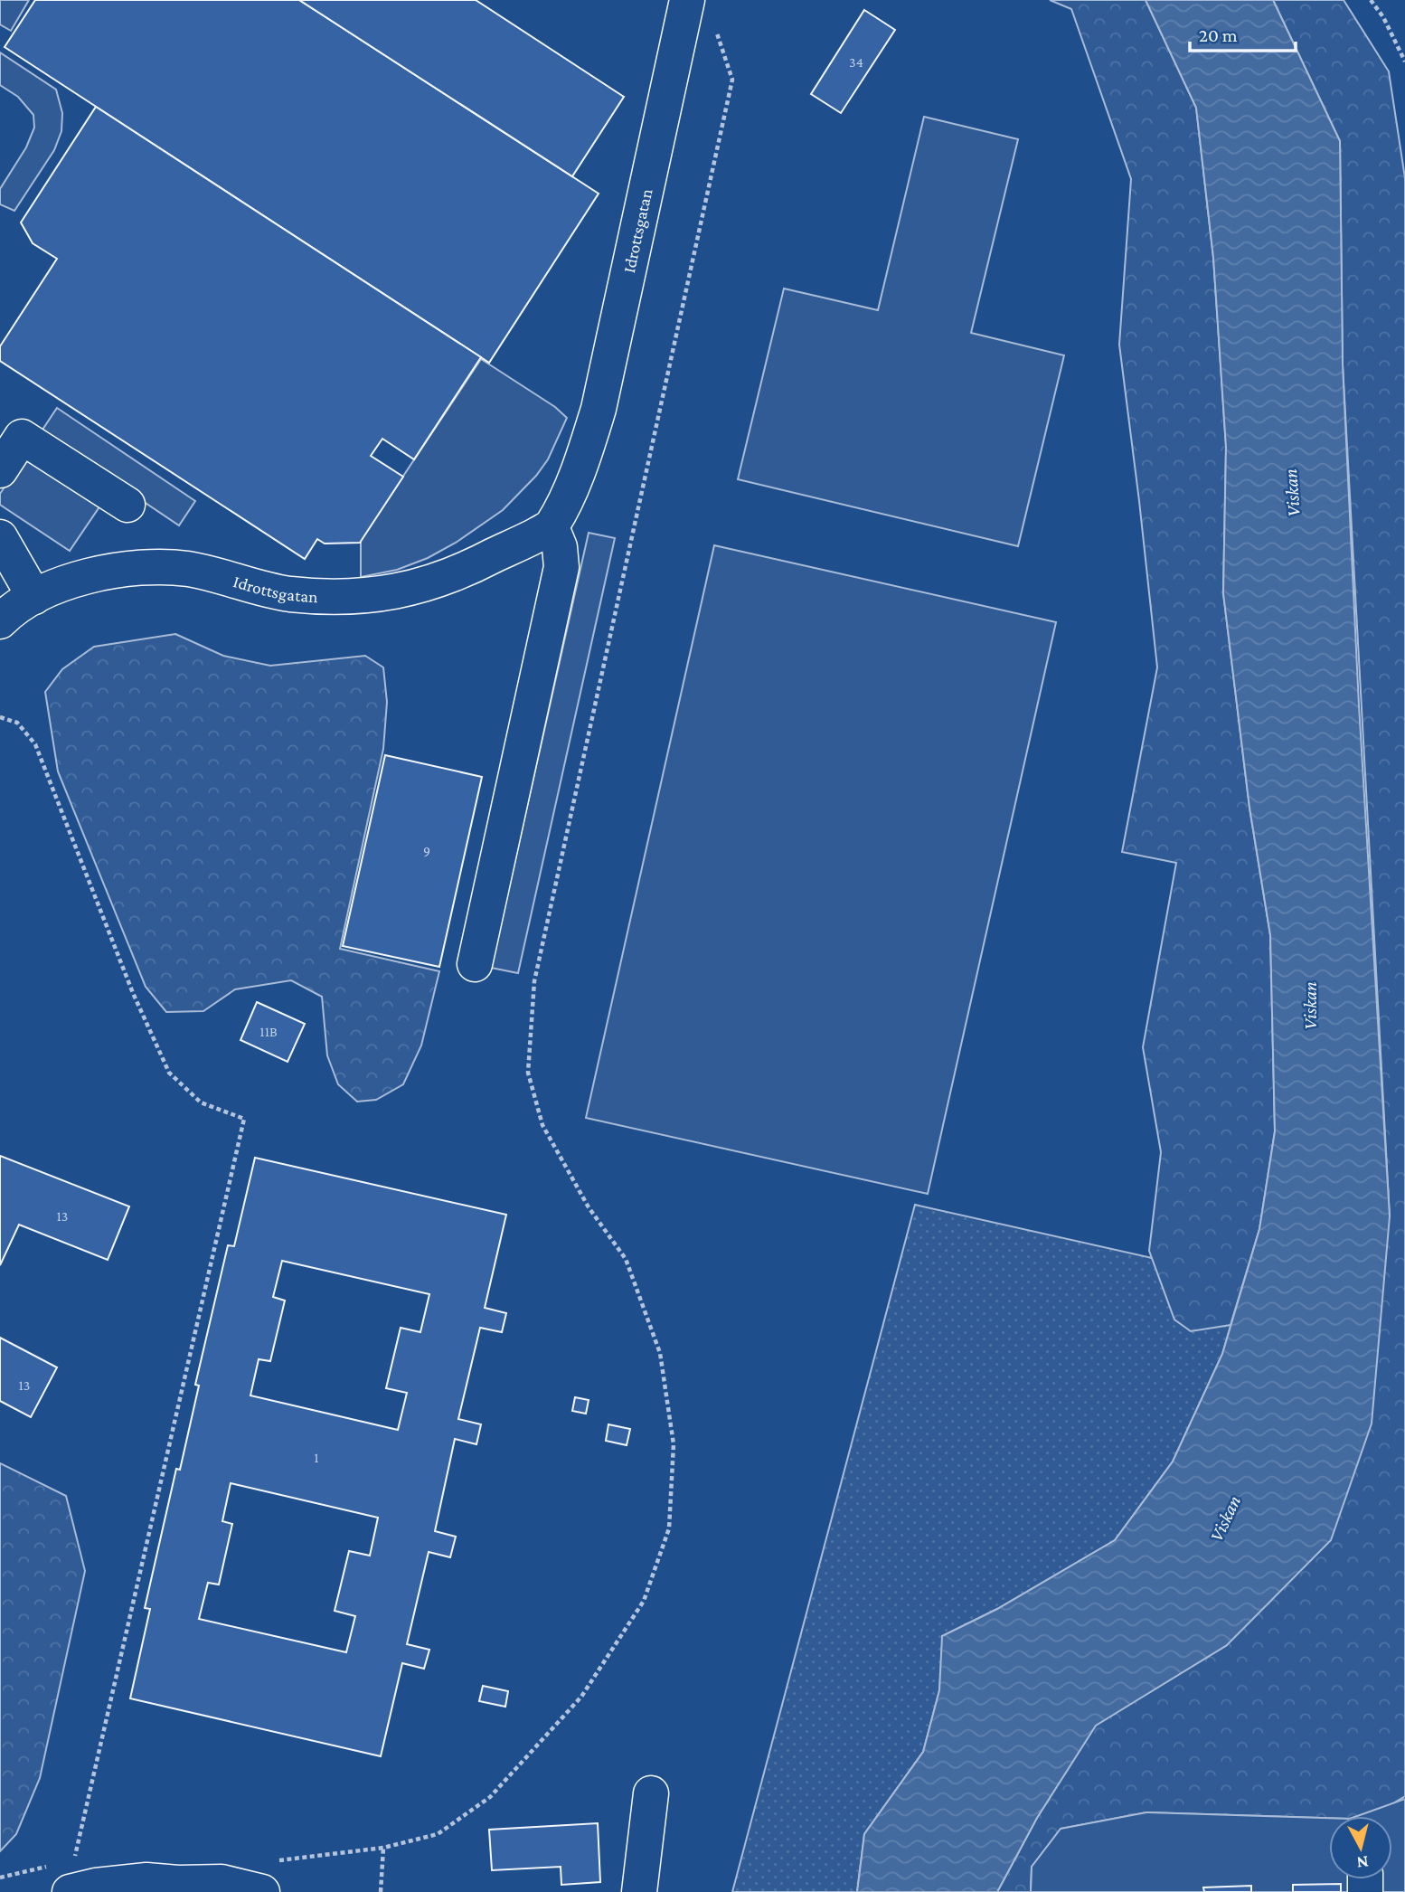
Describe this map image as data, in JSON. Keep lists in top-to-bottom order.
{
  "streets": {
    "street": ["Idrottsgatan"]
  },
  "water": ["Viskan"],
  "house_numbers": [
    "34",
    "9",
    "11B",
    "13",
    "13",
    "1"
  ],
  "scale_bar": "20 m",
  "north": "bottom"
}
